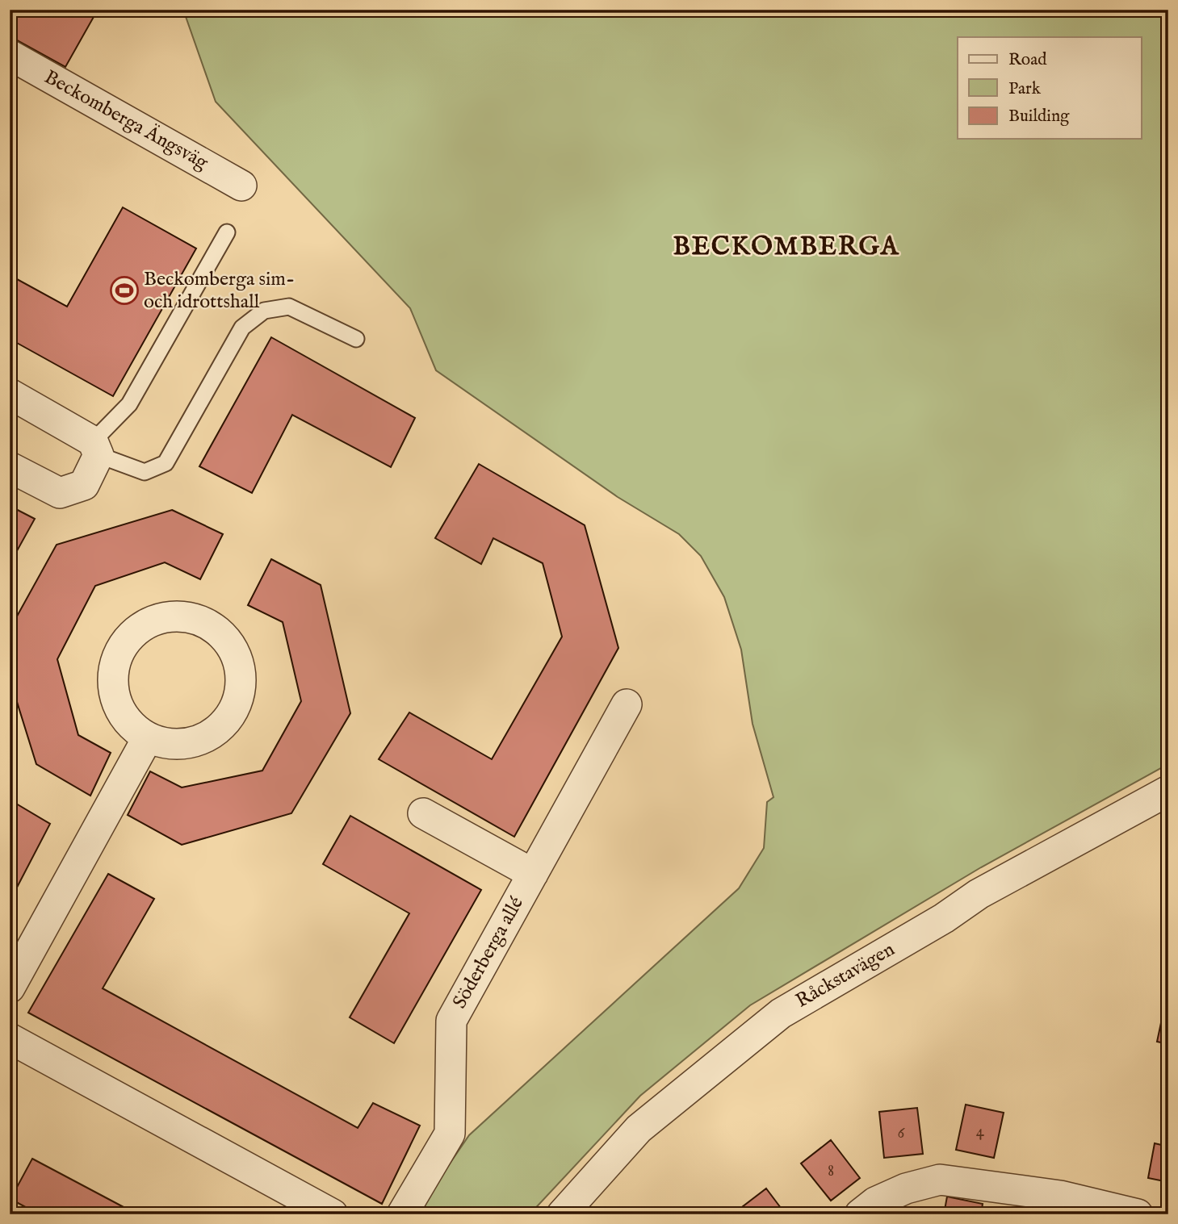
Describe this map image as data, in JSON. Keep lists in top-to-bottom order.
{
  "streets": {
    "street": ["Beckomberga Ängsväg", "Söderberga allé", "Råckstavägen"]
  },
  "districts": ["BECKOMBERGA"],
  "places": {
    "sports": ["Beckomberga sim- och idrottshall"]
  },
  "house_numbers": ["4", "6", "8"],
  "legend": ["Road", "Park", "Building"]
}
